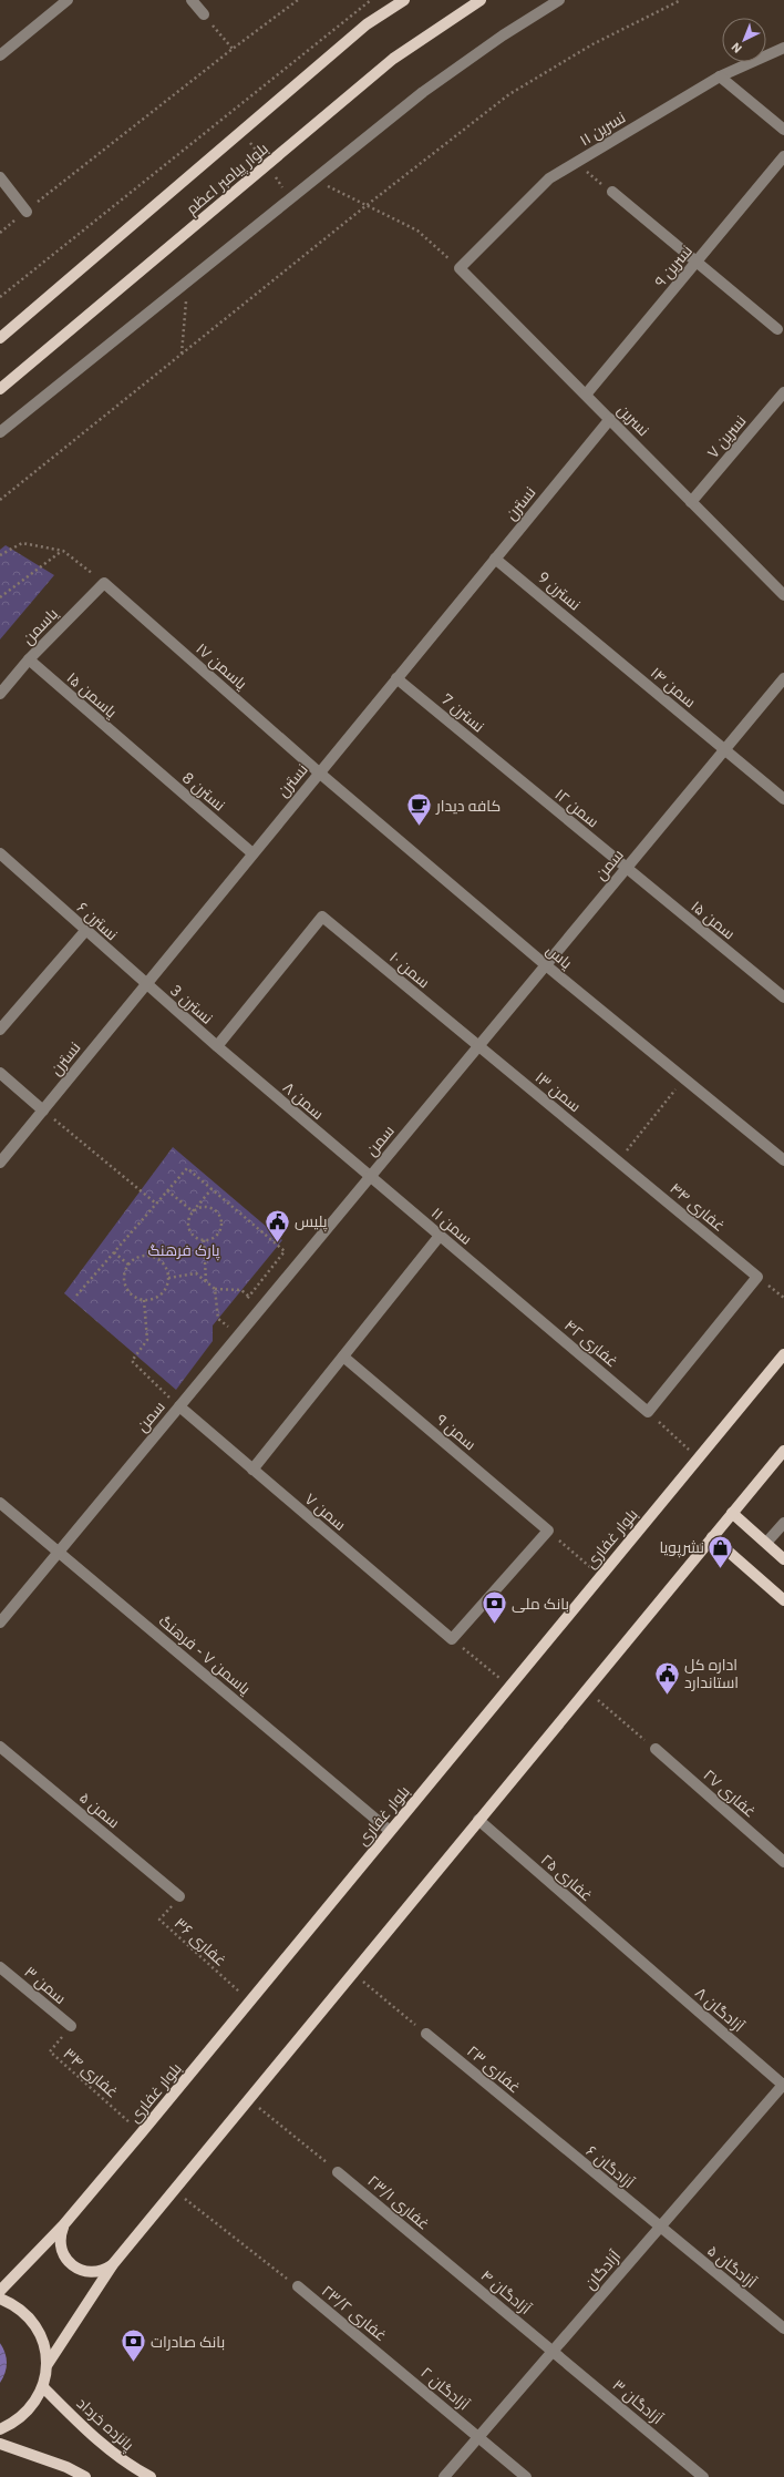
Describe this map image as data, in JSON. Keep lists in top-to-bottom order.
{
  "streets": {
    "main road": ["بلوار پیامبر اعظم", "بلوار غفاری", "پانزده خرداد"],
    "street": [
      "نسرین ۱۱",
      "نسرین ۹",
      "نسرین",
      "نسرین ۷",
      "نسترن",
      "نسترن 9",
      "یاسمن",
      "یاسمن ۱۷",
      "سمن ۱۴",
      "یاسمن ۱۵",
      "نسترن 7",
      "نسترن 8",
      "سمن ۱۲",
      "سمن",
      "سمن ۱۵",
      "نسترن ۶",
      "یاس",
      "سمن ۱۰",
      "نسترن 3",
      "سمن ۱۳",
      "سمن ۸",
      "غفاری ۴۴",
      "سمن ۱۱",
      "غفاری ۴۲",
      "سمن ۹",
      "سمن ۷",
      "یاسمن ۷ - فرهنگ",
      "غفاری ۲۷",
      "سمن ۵",
      "غفاری ۲۵",
      "سمن ۳",
      "آزادگان ۸",
      "غفاری ۲۳",
      "آزادگان ۶",
      "غفاری ۲۳/۱",
      "آزادگان ۵",
      "آزادگان",
      "آزادگان ۴",
      "غفاری ۲۳/۲",
      "آزادگان ۲",
      "آزادگان ۳"
    ],
    "path": ["غفاری ۳۶", "غفاری ۳۴"]
  },
  "crossings": [
    ["نسرین ۱۱", "نسرین"],
    ["نسرین ۹", "نسرین"],
    ["نسرین", "نسرین ۷"],
    ["نسرین", "نسترن"],
    ["نسترن", "نسترن 9"],
    ["نسترن", "یاسمن ۱۷"],
    ["نسترن", "نسترن 7"],
    ["نسترن", "نسترن 8"],
    ["نسترن", "نسترن ۶"],
    ["نسترن", "یاس"],
    ["نسترن", "نسترن 3"],
    ["نسترن 9", "سمن ۱۴"],
    ["یاسمن", "یاسمن ۱۷"],
    ["یاسمن", "یاسمن ۱۵"],
    ["یاسمن ۱۷", "یاس"],
    ["سمن ۱۴", "سمن"],
    ["یاسمن ۱۵", "نسترن 8"],
    ["نسترن 7", "سمن ۱۲"],
    ["سمن ۱۲", "سمن"],
    ["سمن ۱۲", "سمن ۱۵"],
    ["سمن", "سمن ۱۵"],
    ["سمن", "یاس"],
    ["سمن", "سمن ۱۰"],
    ["سمن", "سمن ۱۳"],
    ["سمن", "سمن ۸"],
    ["سمن", "سمن ۱۱"],
    ["سمن", "سمن ۷"],
    ["سمن", "یاسمن ۷ - فرهنگ"],
    ["نسترن ۶", "نسترن 3"],
    ["سمن ۱۰", "نسترن 3"],
    ["سمن ۱۰", "سمن ۱۳"],
    ["سمن ۱۰", "سمن ۸"],
    ["نسترن 3", "سمن ۸"],
    ["سمن ۱۳", "غفاری ۴۴"],
    ["سمن ۸", "سمن ۱۱"],
    ["سمن ۱۱", "غفاری ۴۲"],
    ["بلوار غفاری", "یاسمن ۷ - فرهنگ"],
    ["بلوار غفاری", "غفاری ۳۶"],
    ["بلوار غفاری", "غفاری ۳۴"],
    ["سمن ۵", "غفاری ۳۶"],
    ["غفاری ۲۵", "آزادگان ۸"],
    ["سمن ۳", "غفاری ۳۴"],
    ["آزادگان ۸", "آزادگان"],
    ["غفاری ۲۳", "آزادگان ۶"],
    ["آزادگان ۶", "آزادگان ۵"],
    ["آزادگان ۶", "آزادگان"],
    ["غفاری ۲۳/۱", "آزادگان ۴"],
    ["آزادگان ۵", "آزادگان"],
    ["آزادگان", "آزادگان ۴"],
    ["آزادگان", "آزادگان ۲"],
    ["آزادگان", "آزادگان ۳"],
    ["آزادگان ۴", "آزادگان ۳"],
    ["غفاری ۲۳/۲", "آزادگان ۲"]
  ],
  "parks": ["پارک فرهنگ"],
  "places": {
    "cafe": ["کافه دیدار"],
    "public building": ["پلیس", "اداره کل استاندارد"],
    "shop": ["نشرپویا"],
    "bank": ["بانک ملی", "بانک صادرات"]
  },
  "north": "bottom left"
}
